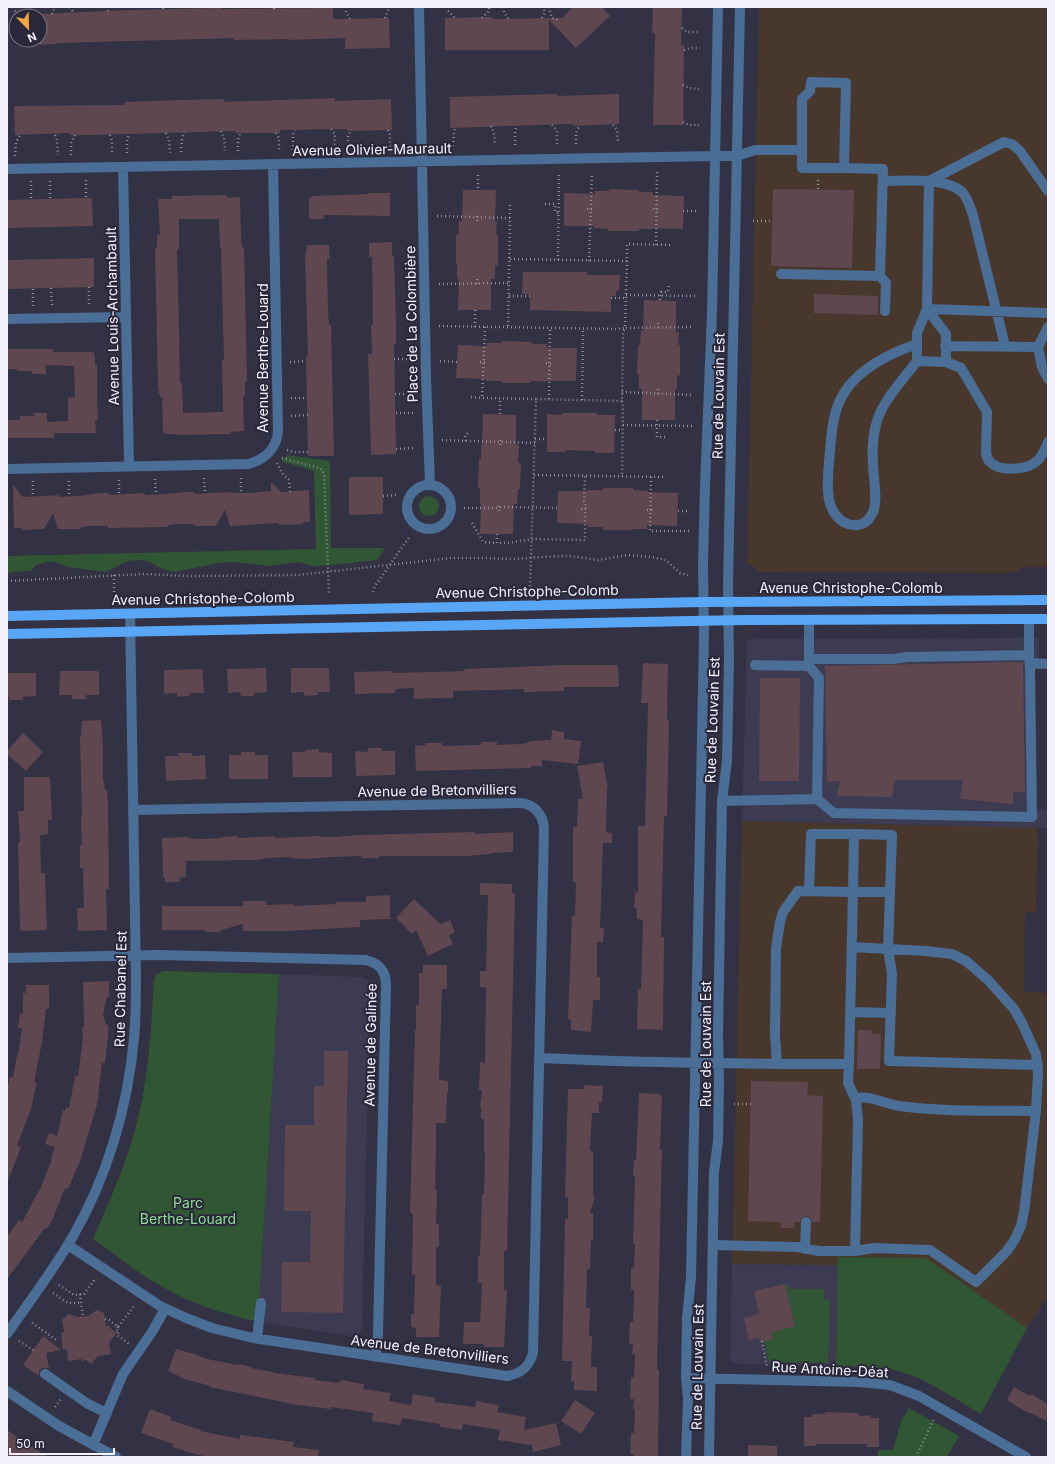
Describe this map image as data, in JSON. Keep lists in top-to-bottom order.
{
  "streets": {
    "main road": ["Avenue Christophe-Colomb"],
    "street": [
      "Avenue Olivier-Maurault",
      "Avenue Louis-Archambault",
      "Place de La Colombière",
      "Avenue Berthe-Louard",
      "Rue de Louvain Est",
      "Avenue de Bretonvilliers",
      "Rue Chabanel Est",
      "Avenue de Galinée",
      "Rue Antoine-Déat"
    ]
  },
  "crossings": [
    ["Avenue Olivier-Maurault", "Avenue Louis-Archambault"],
    ["Avenue Olivier-Maurault", "Place de La Colombière"],
    ["Avenue Olivier-Maurault", "Avenue Berthe-Louard"],
    ["Avenue Olivier-Maurault", "Rue de Louvain Est"],
    ["Avenue Louis-Archambault", "Avenue Berthe-Louard"],
    ["Rue de Louvain Est", "Avenue Christophe-Colomb"],
    ["Rue de Louvain Est", "Rue Antoine-Déat"],
    ["Avenue Christophe-Colomb", "Rue Chabanel Est"],
    ["Avenue de Bretonvilliers", "Rue Chabanel Est"],
    ["Avenue de Bretonvilliers", "Avenue de Galinée"],
    ["Rue Chabanel Est", "Avenue de Galinée"]
  ],
  "parks": ["Parc Berthe-Louard"],
  "scale_bar": "50 m",
  "north": "bottom right"
}
